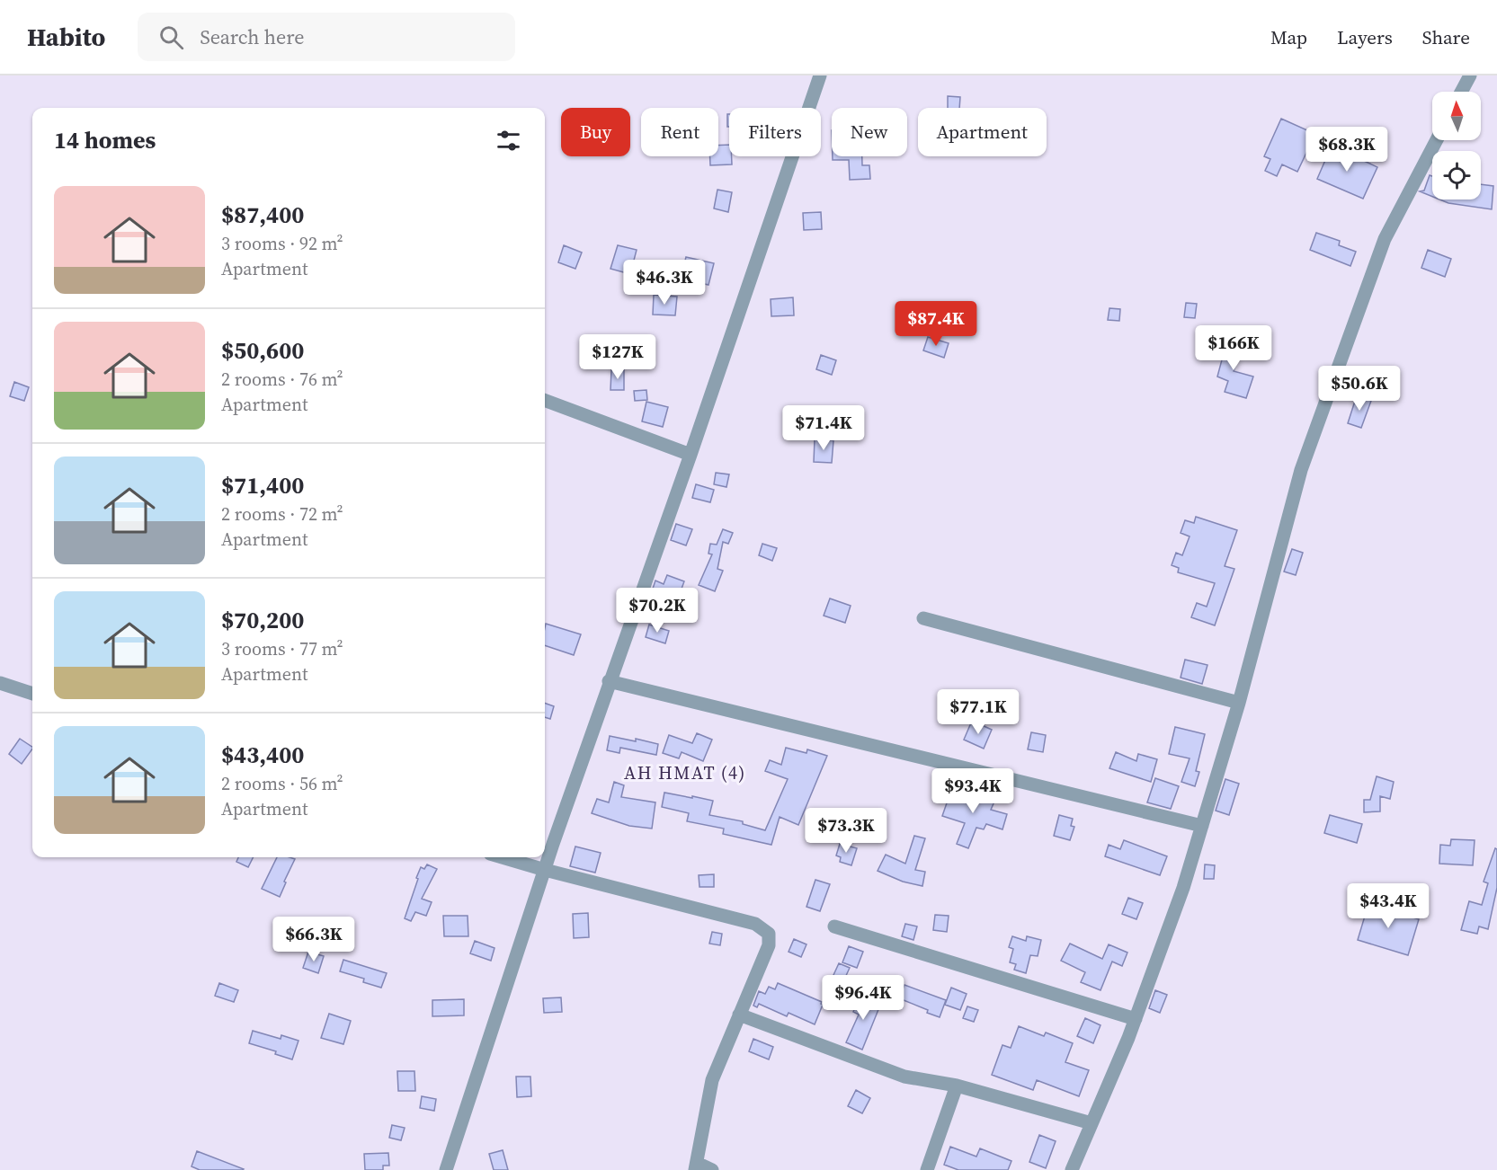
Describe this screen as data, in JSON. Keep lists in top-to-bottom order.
{
  "districts": ["AH HMAT (4)"],
  "north": "top",
  "page": {
    "header": "Habito",
    "search": "Search here",
    "nav": ["Map", "Layers", "Share"],
    "chip": [
      "Buy",
      "Rent",
      "Filters",
      "New",
      "Apartment"
    ],
    "heading": "14 homes",
    "price": [
      "$68.3K",
      "$46.3K",
      "$87.4K",
      "$166K",
      "$127K",
      "$50.6K",
      "$71.4K",
      "$70.2K",
      "$77.1K",
      "$93.4K",
      "$73.3K",
      "$43.4K",
      "$66.3K",
      "$96.4K"
    ],
    "list": [
      {
        "name": "$87,400",
        "note": "3 rooms · 92 m² · Apartment"
      },
      {
        "name": "$50,600",
        "note": "2 rooms · 76 m² · Apartment"
      },
      {
        "name": "$71,400",
        "note": "2 rooms · 72 m² · Apartment"
      },
      {
        "name": "$70,200",
        "note": "3 rooms · 77 m² · Apartment"
      },
      {
        "name": "$43,400",
        "note": "2 rooms · 56 m² · Apartment"
      }
    ]
  }
}
